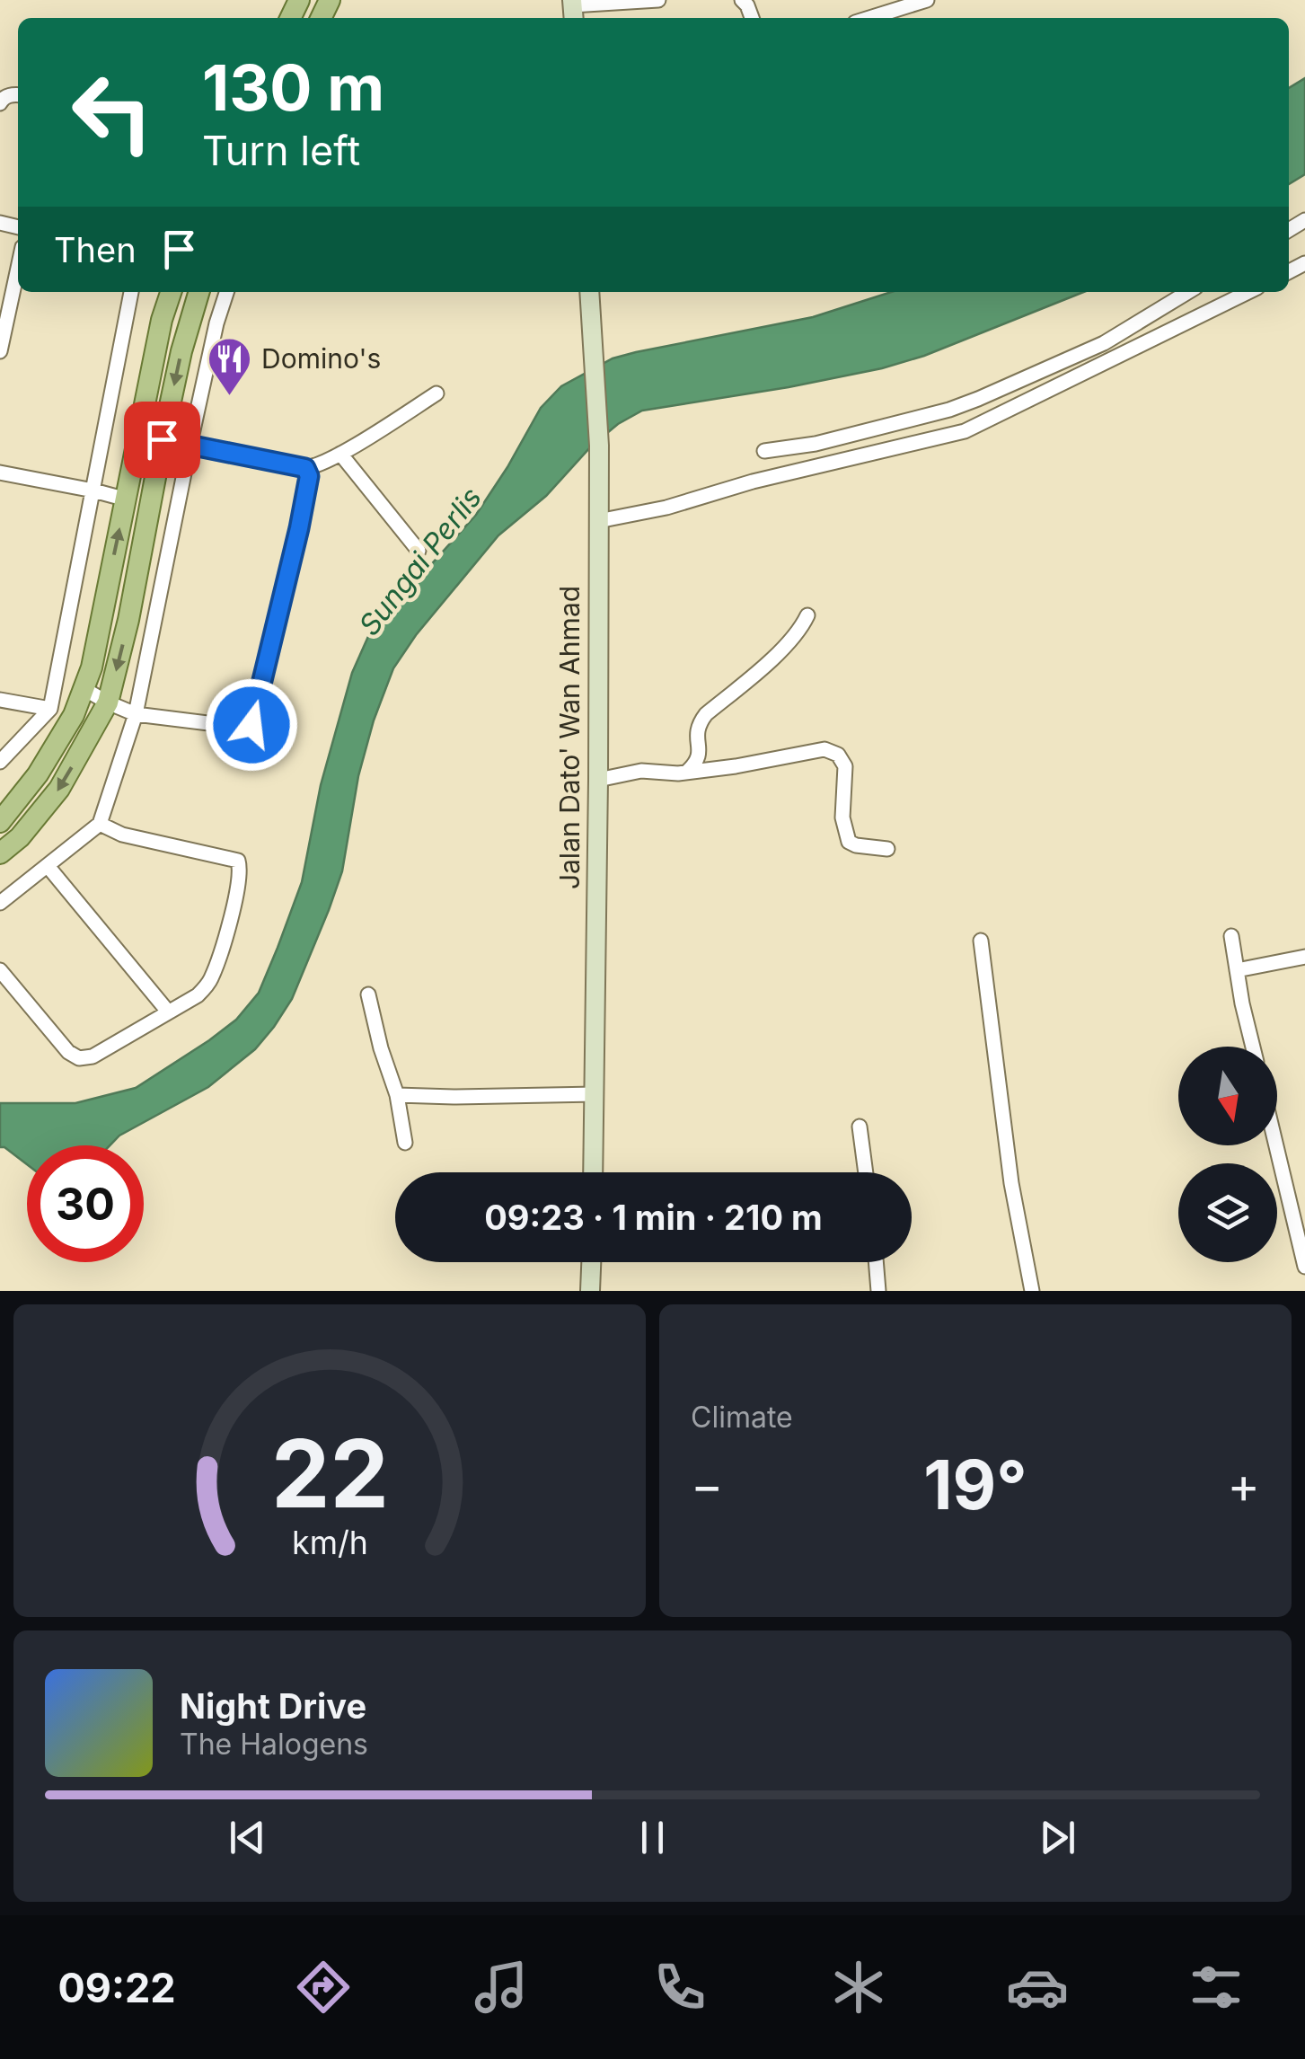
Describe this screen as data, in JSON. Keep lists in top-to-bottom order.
{
  "streets": {
    "main road": ["Jalan Dato' Wan Ahmad"]
  },
  "water": ["Sungai Perlis"],
  "places": {
    "restaurant": ["Domino's"]
  },
  "north": "bottom",
  "page": {
    "turn": ["130 m", "Turn left"],
    "then": "Then",
    "limit": "30",
    "trip": "09:23 · 1 min · 210 m",
    "tile": "Climate",
    "heat": ["−", "19°", "+"],
    "song": ["Night Drive", "The Halogens"],
    "tabs": "09:22",
    "gauge": ["22", "km/h"]
  }
}
